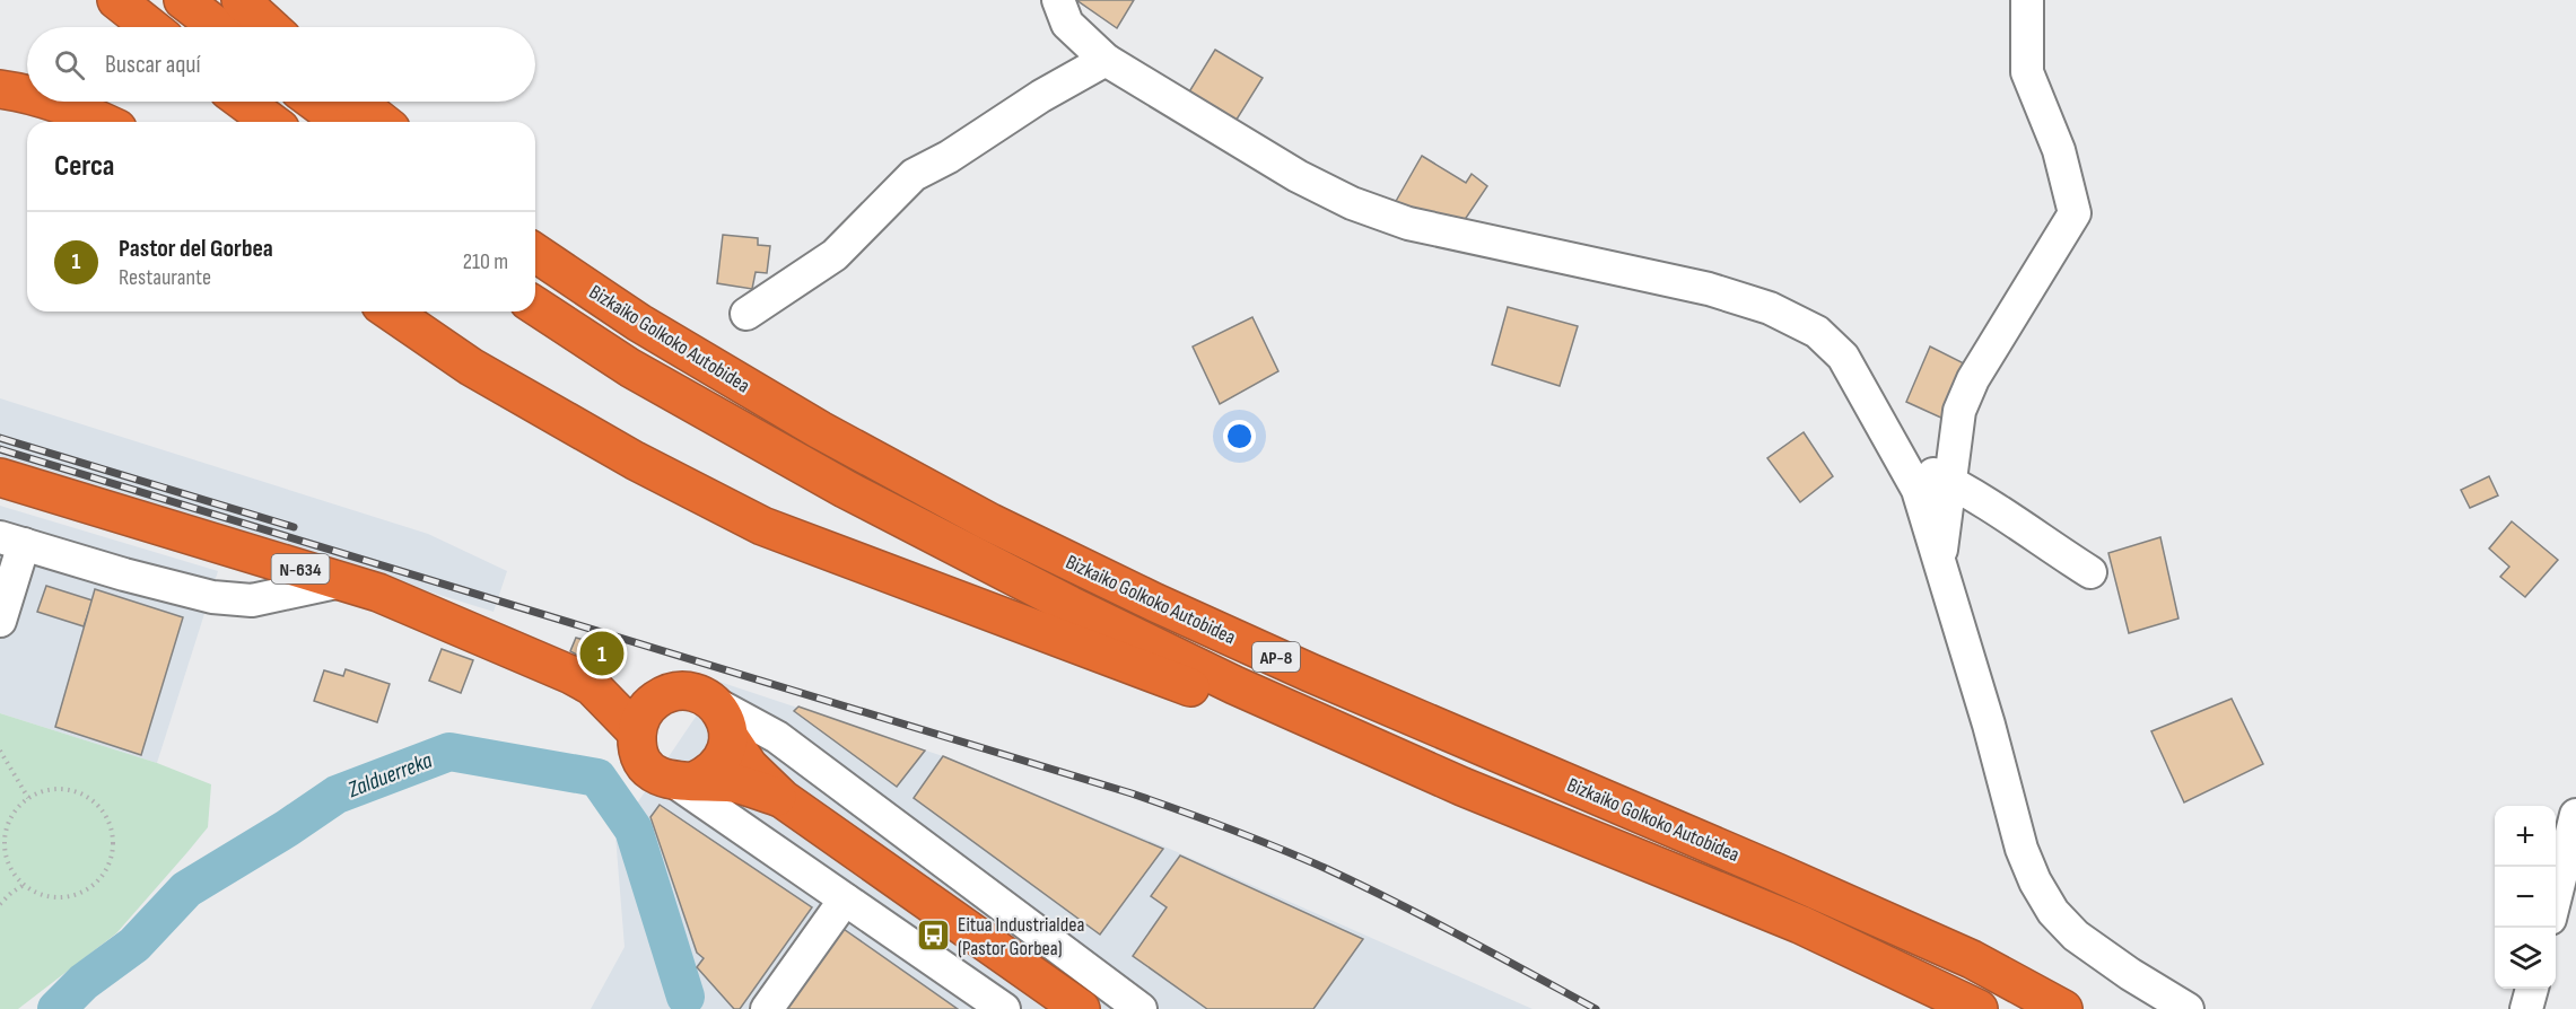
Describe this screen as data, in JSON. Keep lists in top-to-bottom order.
{
  "streets": {
    "highway": ["Bizkaiko Golkoko Autobidea", "N-634", "AP-8"]
  },
  "water": ["Zalduerreka"],
  "places": {
    "bus stop": ["Eitua Industrialdea (Pastor Gorbea)"]
  },
  "page": {
    "search": "Buscar aquí",
    "heading": "Cerca",
    "list": [
      {
        "mark": "1",
        "name": "Pastor del Gorbea",
        "note": "Restaurante",
        "value": "210 m"
      }
    ],
    "pins": "1",
    "map_buttons": ["+", "−"]
  }
}
